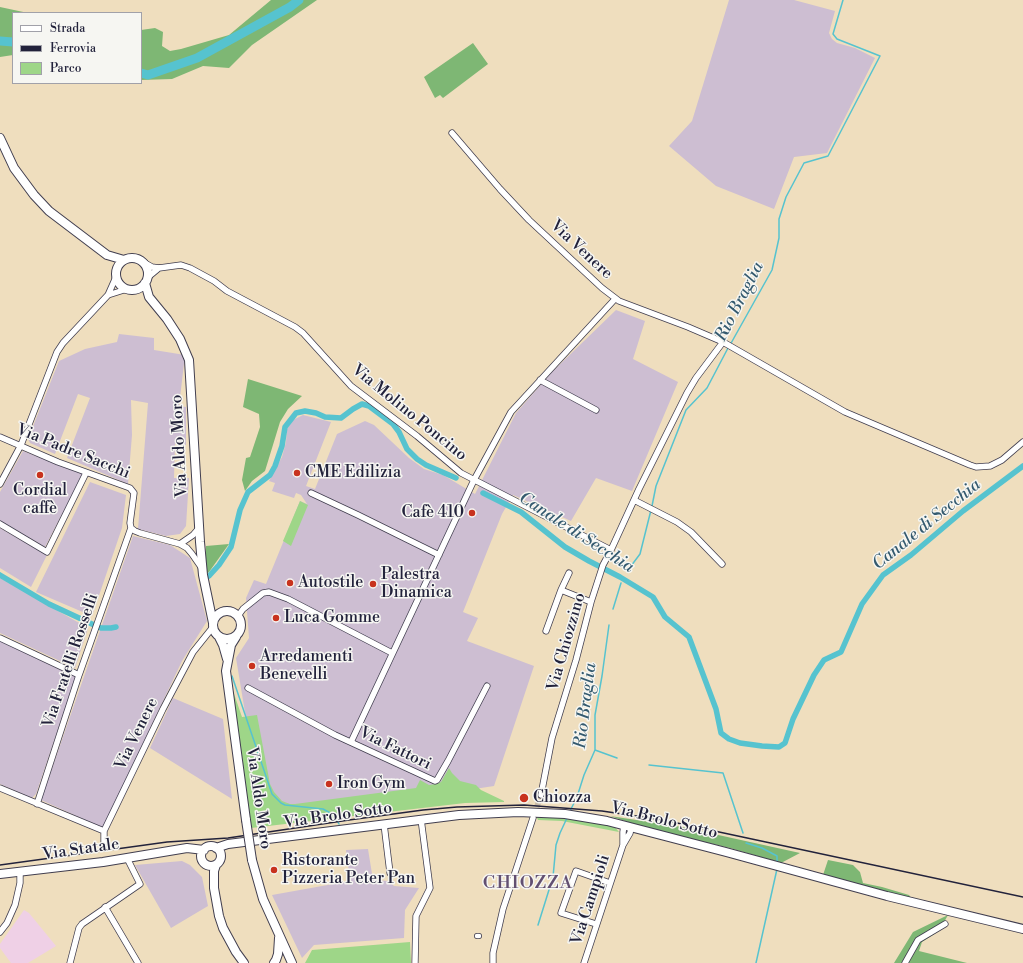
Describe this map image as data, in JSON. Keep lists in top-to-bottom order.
{
  "streets": {
    "main road": ["Via Aldo Moro", "Via Brolo Sotto", "Via Statale"],
    "street": [
      "Via Venere",
      "Via Molino Poncino",
      "Via Padre Sacchi",
      "Via Chiozzino",
      "Via Fratelli Rosselli",
      "Via Fattori",
      "Via Campioli"
    ]
  },
  "crossings": [
    ["Via Venere", "Via Aldo Moro"],
    ["Via Venere", "Via Chiozzino"],
    ["Via Molino Poncino", "Via Aldo Moro"],
    ["Via Molino Poncino", "Via Chiozzino"],
    ["Via Padre Sacchi", "Via Fratelli Rosselli"],
    ["Via Brolo Sotto", "Via Statale"],
    ["Via Brolo Sotto", "Via Campioli"]
  ],
  "districts": ["CHIOZZA"],
  "water": ["Rio Braglia", "Canale di Secchia"],
  "places": [
    "CME Edilizia",
    "Cordial caffè",
    "Cafè 410",
    "Autostile",
    "Palestra Dinamica",
    "Luca Gomme",
    "Arredamenti Benevelli",
    "Iron Gym",
    "Chiozza",
    "Ristorante Pizzeria Peter Pan"
  ],
  "legend": ["Strada", "Ferrovia", "Parco"]
}
